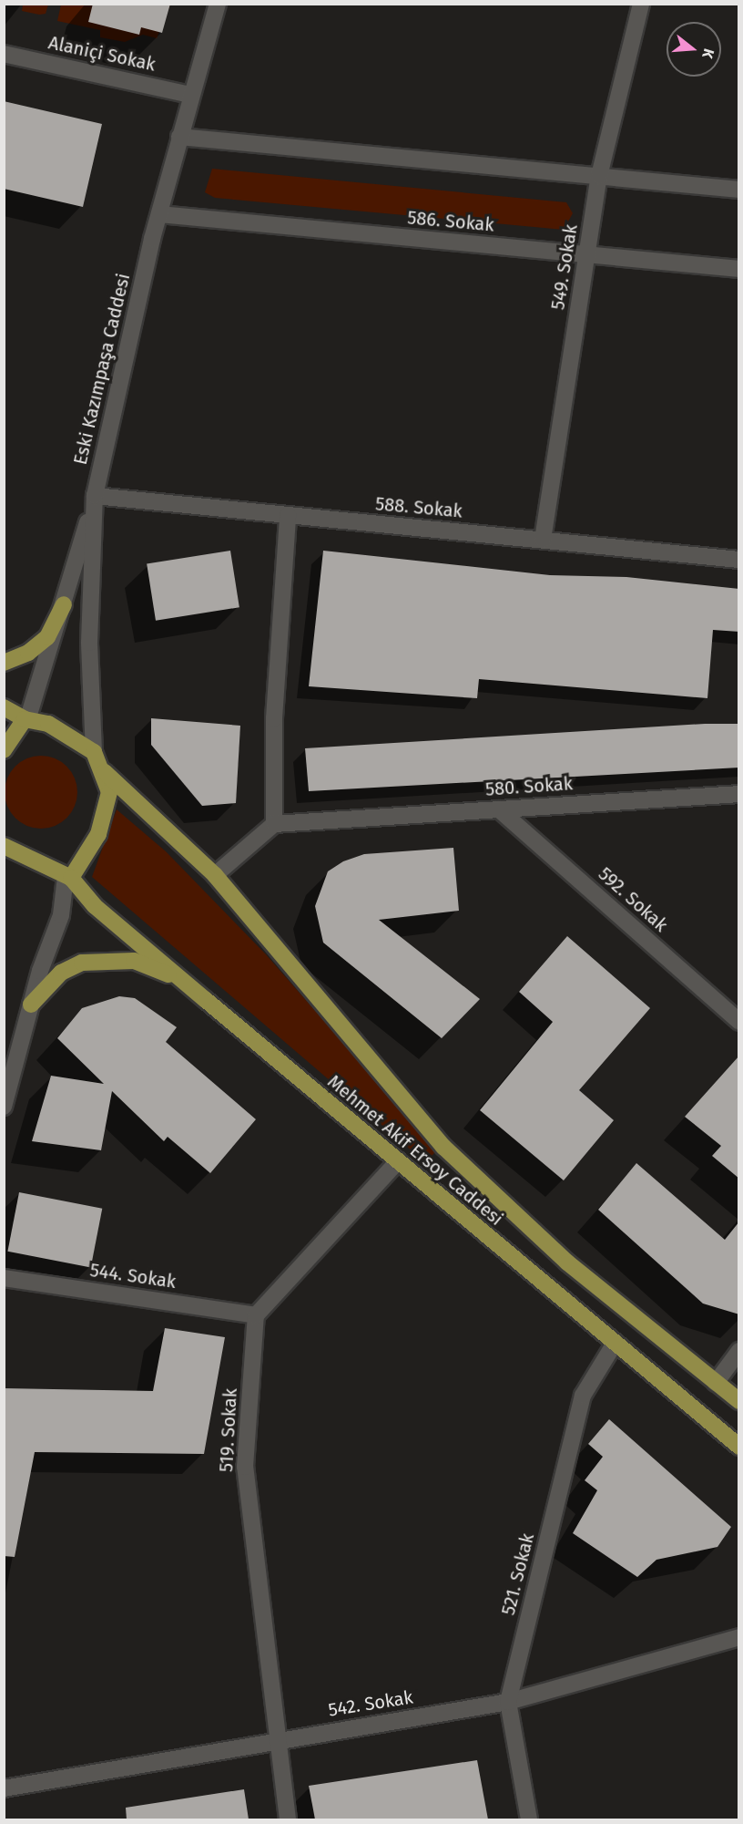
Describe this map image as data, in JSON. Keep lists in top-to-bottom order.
{
  "streets": {
    "main road": ["Mehmet Akif Ersoy Caddesi"],
    "street": [
      "Alaniçi Sokak",
      "586. Sokak",
      "549. Sokak",
      "Eski Kazımpaşa Caddesi",
      "588. Sokak",
      "580. Sokak",
      "592. Sokak",
      "544. Sokak",
      "519. Sokak",
      "521. Sokak",
      "542. Sokak"
    ]
  },
  "crossings": [
    ["Alaniçi Sokak", "Eski Kazımpaşa Caddesi"],
    ["586. Sokak", "549. Sokak"],
    ["586. Sokak", "Eski Kazımpaşa Caddesi"],
    ["549. Sokak", "588. Sokak"],
    ["Eski Kazımpaşa Caddesi", "588. Sokak"],
    ["580. Sokak", "592. Sokak"],
    ["Mehmet Akif Ersoy Caddesi", "521. Sokak"],
    ["544. Sokak", "519. Sokak"],
    ["519. Sokak", "542. Sokak"],
    ["521. Sokak", "542. Sokak"]
  ],
  "north": "right"
}
